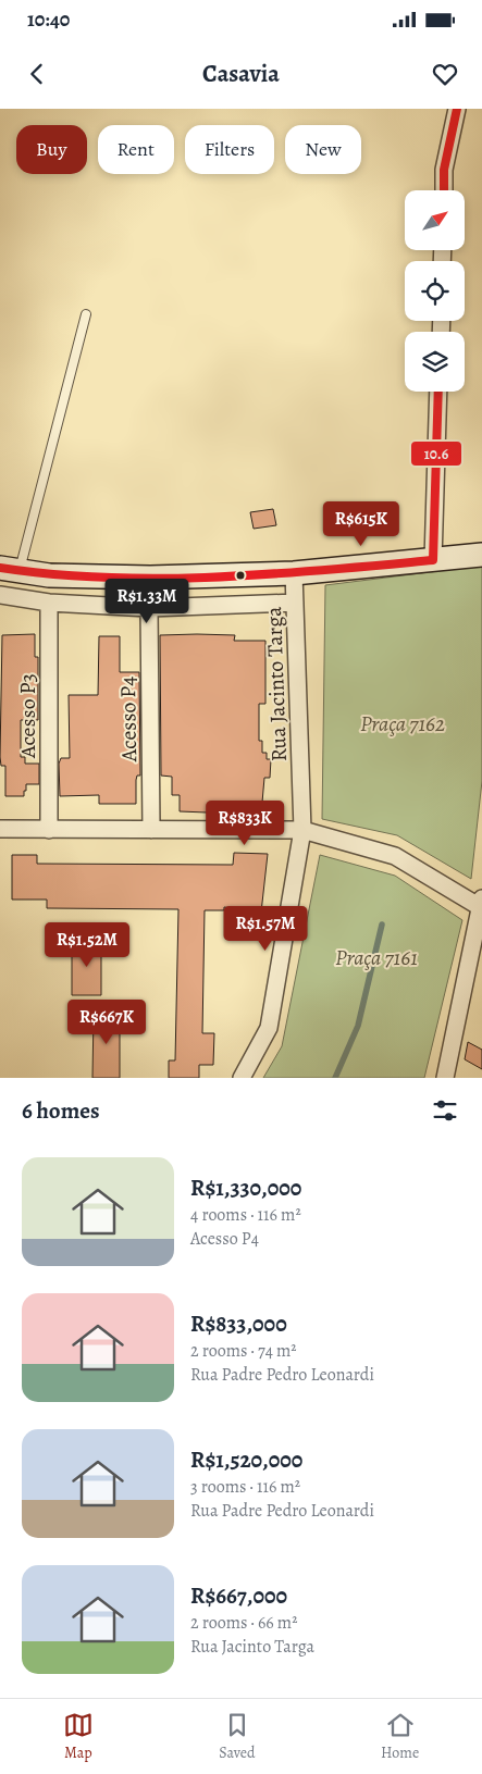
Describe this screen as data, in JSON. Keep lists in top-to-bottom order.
{
  "streets": {
    "street": ["Rua Jacinto Targa", "Acesso P3", "Acesso P4"]
  },
  "parks": ["Praça 7162", "Praça 7161"],
  "lines": ["transit line 10.6"],
  "north": "top right",
  "page": {
    "status": "10:40",
    "header": "Casavia",
    "chip": [
      "Buy",
      "Rent",
      "Filters",
      "New"
    ],
    "price": [
      "R$615K",
      "R$1.33M",
      "R$833K",
      "R$1.57M",
      "R$1.52M",
      "R$667K"
    ],
    "heading": "6 homes",
    "list": [
      {
        "name": "R$1,330,000",
        "note": "4 rooms · 116 m² · Acesso P4"
      },
      {
        "name": "R$833,000",
        "note": "2 rooms · 74 m² · Rua Padre Pedro Leonardi"
      },
      {
        "name": "R$1,520,000",
        "note": "3 rooms · 116 m² · Rua Padre Pedro Leonardi"
      },
      {
        "name": "R$667,000",
        "note": "2 rooms · 66 m² · Rua Jacinto Targa"
      }
    ],
    "tabs": ["Map", "Saved", "Home"]
  }
}
